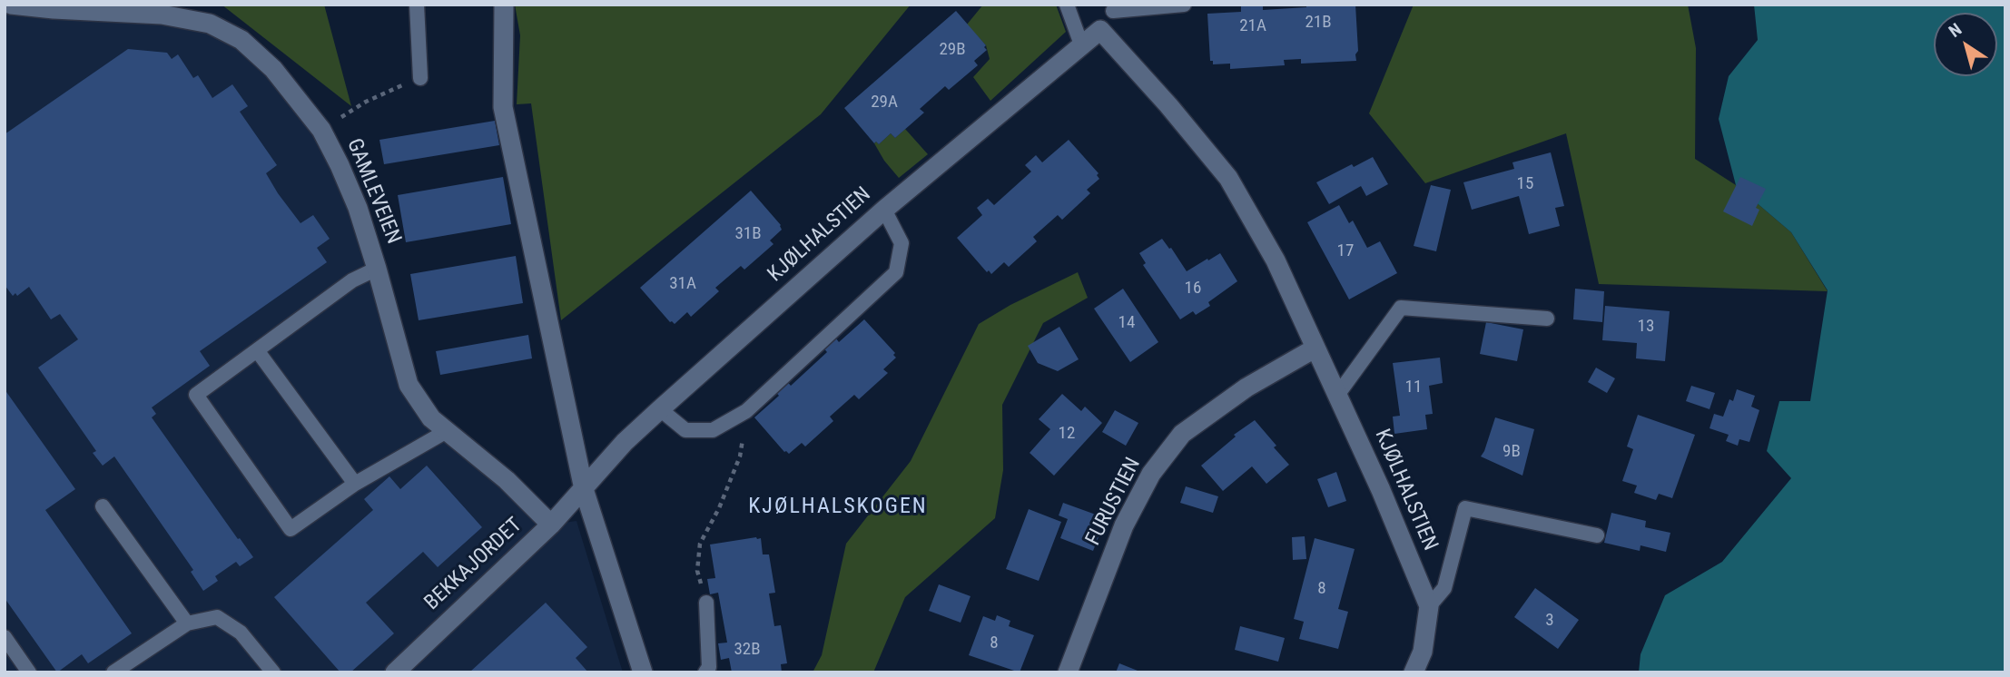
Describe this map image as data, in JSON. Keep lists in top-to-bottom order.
{
  "streets": {
    "street": [
      "GAMLEVEIEN",
      "KJØLHALSTIEN",
      "FURUSTIEN",
      "BEKKAJORDET"
    ]
  },
  "crossings": [
    ["GAMLEVEIEN", "BEKKAJORDET"],
    ["KJØLHALSTIEN", "FURUSTIEN"],
    ["KJØLHALSTIEN", "BEKKAJORDET"]
  ],
  "districts": ["KJØLHALSKOGEN"],
  "house_numbers": [
    "21B",
    "21A",
    "29B",
    "29A",
    "15",
    "31B",
    "17",
    "31A",
    "16",
    "14",
    "13",
    "11",
    "12",
    "9B",
    "8",
    "3",
    "8",
    "32B"
  ],
  "north": "top left"
}
